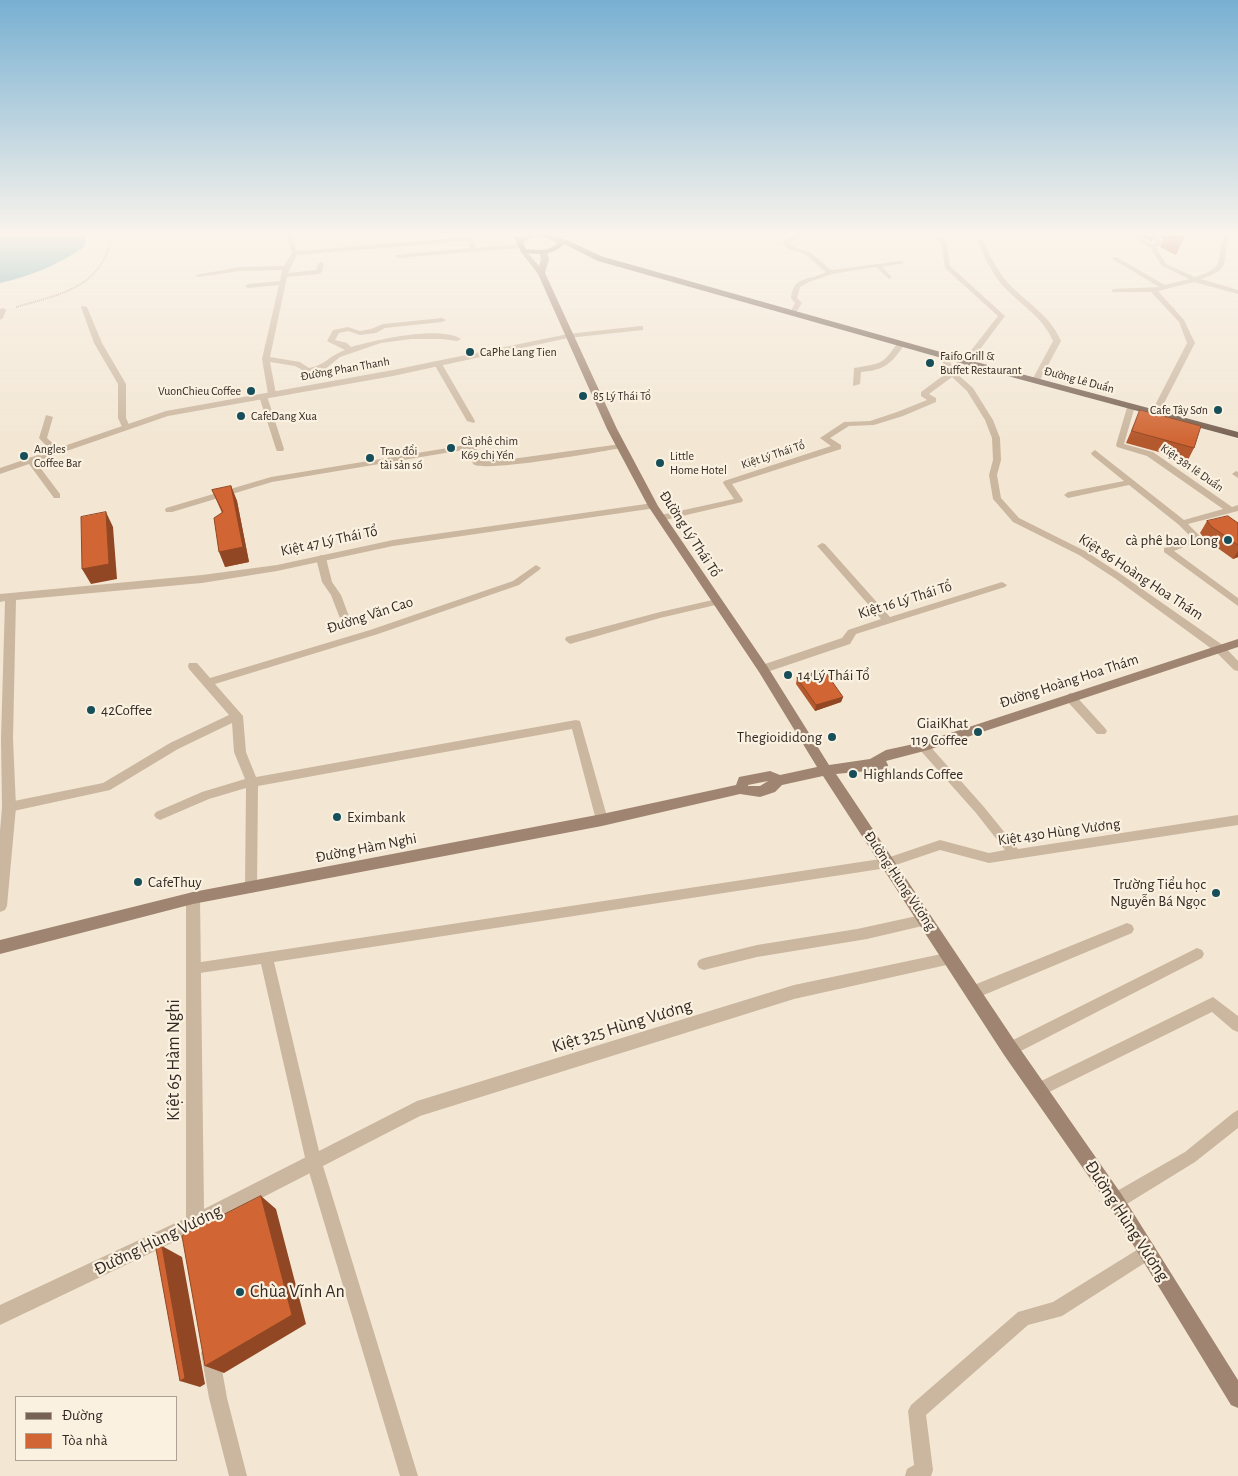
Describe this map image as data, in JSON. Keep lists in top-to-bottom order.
{
  "streets": {
    "main road": ["Đường Lê Duẩn"],
    "street": [
      "Đường Phan Thanh",
      "Đường Lý Thái Tổ",
      "Kiệt 47 Lý Thái Tổ",
      "Đường Hoàng Hoa Thám",
      "Đường Hàm Nghi",
      "Đường Hùng Vương",
      "Kiệt 65 Hàm Nghi"
    ],
    "lane": [
      "Kiệt Lý Thái Tổ",
      "Kiệt 381 lê Duẩn",
      "Kiệt 86 Hoàng Hoa Thám",
      "Kiệt 16 Lý Thái Tổ",
      "Đường Văn Cao",
      "Kiệt 430 Hùng Vương",
      "Kiệt 325 Hùng Vương"
    ]
  },
  "crossings": [
    ["Đường Phan Thanh", "Đường Lý Thái Tổ"],
    ["Đường Lê Duẩn", "Kiệt 381 lê Duẩn"],
    ["Kiệt Lý Thái Tổ", "Đường Lý Thái Tổ"],
    ["Kiệt Lý Thái Tổ", "Kiệt 86 Hoàng Hoa Thám"],
    ["Đường Lý Thái Tổ", "Kiệt 47 Lý Thái Tổ"],
    ["Đường Lý Thái Tổ", "Kiệt 16 Lý Thái Tổ"],
    ["Đường Lý Thái Tổ", "Đường Hoàng Hoa Thám"],
    ["Đường Lý Thái Tổ", "Đường Hàm Nghi"],
    ["Đường Lý Thái Tổ", "Đường Hùng Vương"],
    ["Kiệt 86 Hoàng Hoa Thám", "Đường Hoàng Hoa Thám"],
    ["Đường Hoàng Hoa Thám", "Đường Hàm Nghi"],
    ["Đường Hoàng Hoa Thám", "Đường Hùng Vương"],
    ["Kiệt 430 Hùng Vương", "Đường Hùng Vương"],
    ["Kiệt 430 Hùng Vương", "Kiệt 65 Hàm Nghi"],
    ["Đường Hàm Nghi", "Đường Hùng Vương"],
    ["Đường Hàm Nghi", "Kiệt 65 Hàm Nghi"],
    ["Đường Hùng Vương", "Kiệt 325 Hùng Vương"],
    ["Đường Hùng Vương", "Kiệt 65 Hàm Nghi"]
  ],
  "places": [
    "CaPhe Lang Tien",
    "Faifo Grill & Buffet Restaurant",
    "VuonChieu Coffee",
    "85 Lý Thái Tổ",
    "Cafe Tây Sơn",
    "CafeDang Xua",
    "Cà phê chim K69 chị Yến",
    "Angles Coffee Bar",
    "Trao đổi tài sản số",
    "Little Home Hotel",
    "cà phê bao Long",
    "14 Lý Thái Tổ",
    "42Coffee",
    "GiaiKhat 119 Coffee",
    "Thegioididong",
    "Highlands Coffee",
    "Eximbank",
    "CafeThuy",
    "Trường Tiểu học Nguyễn Bá Ngọc",
    "Chùa Vĩnh An"
  ],
  "legend": ["Đường", "Tòa nhà"]
}
